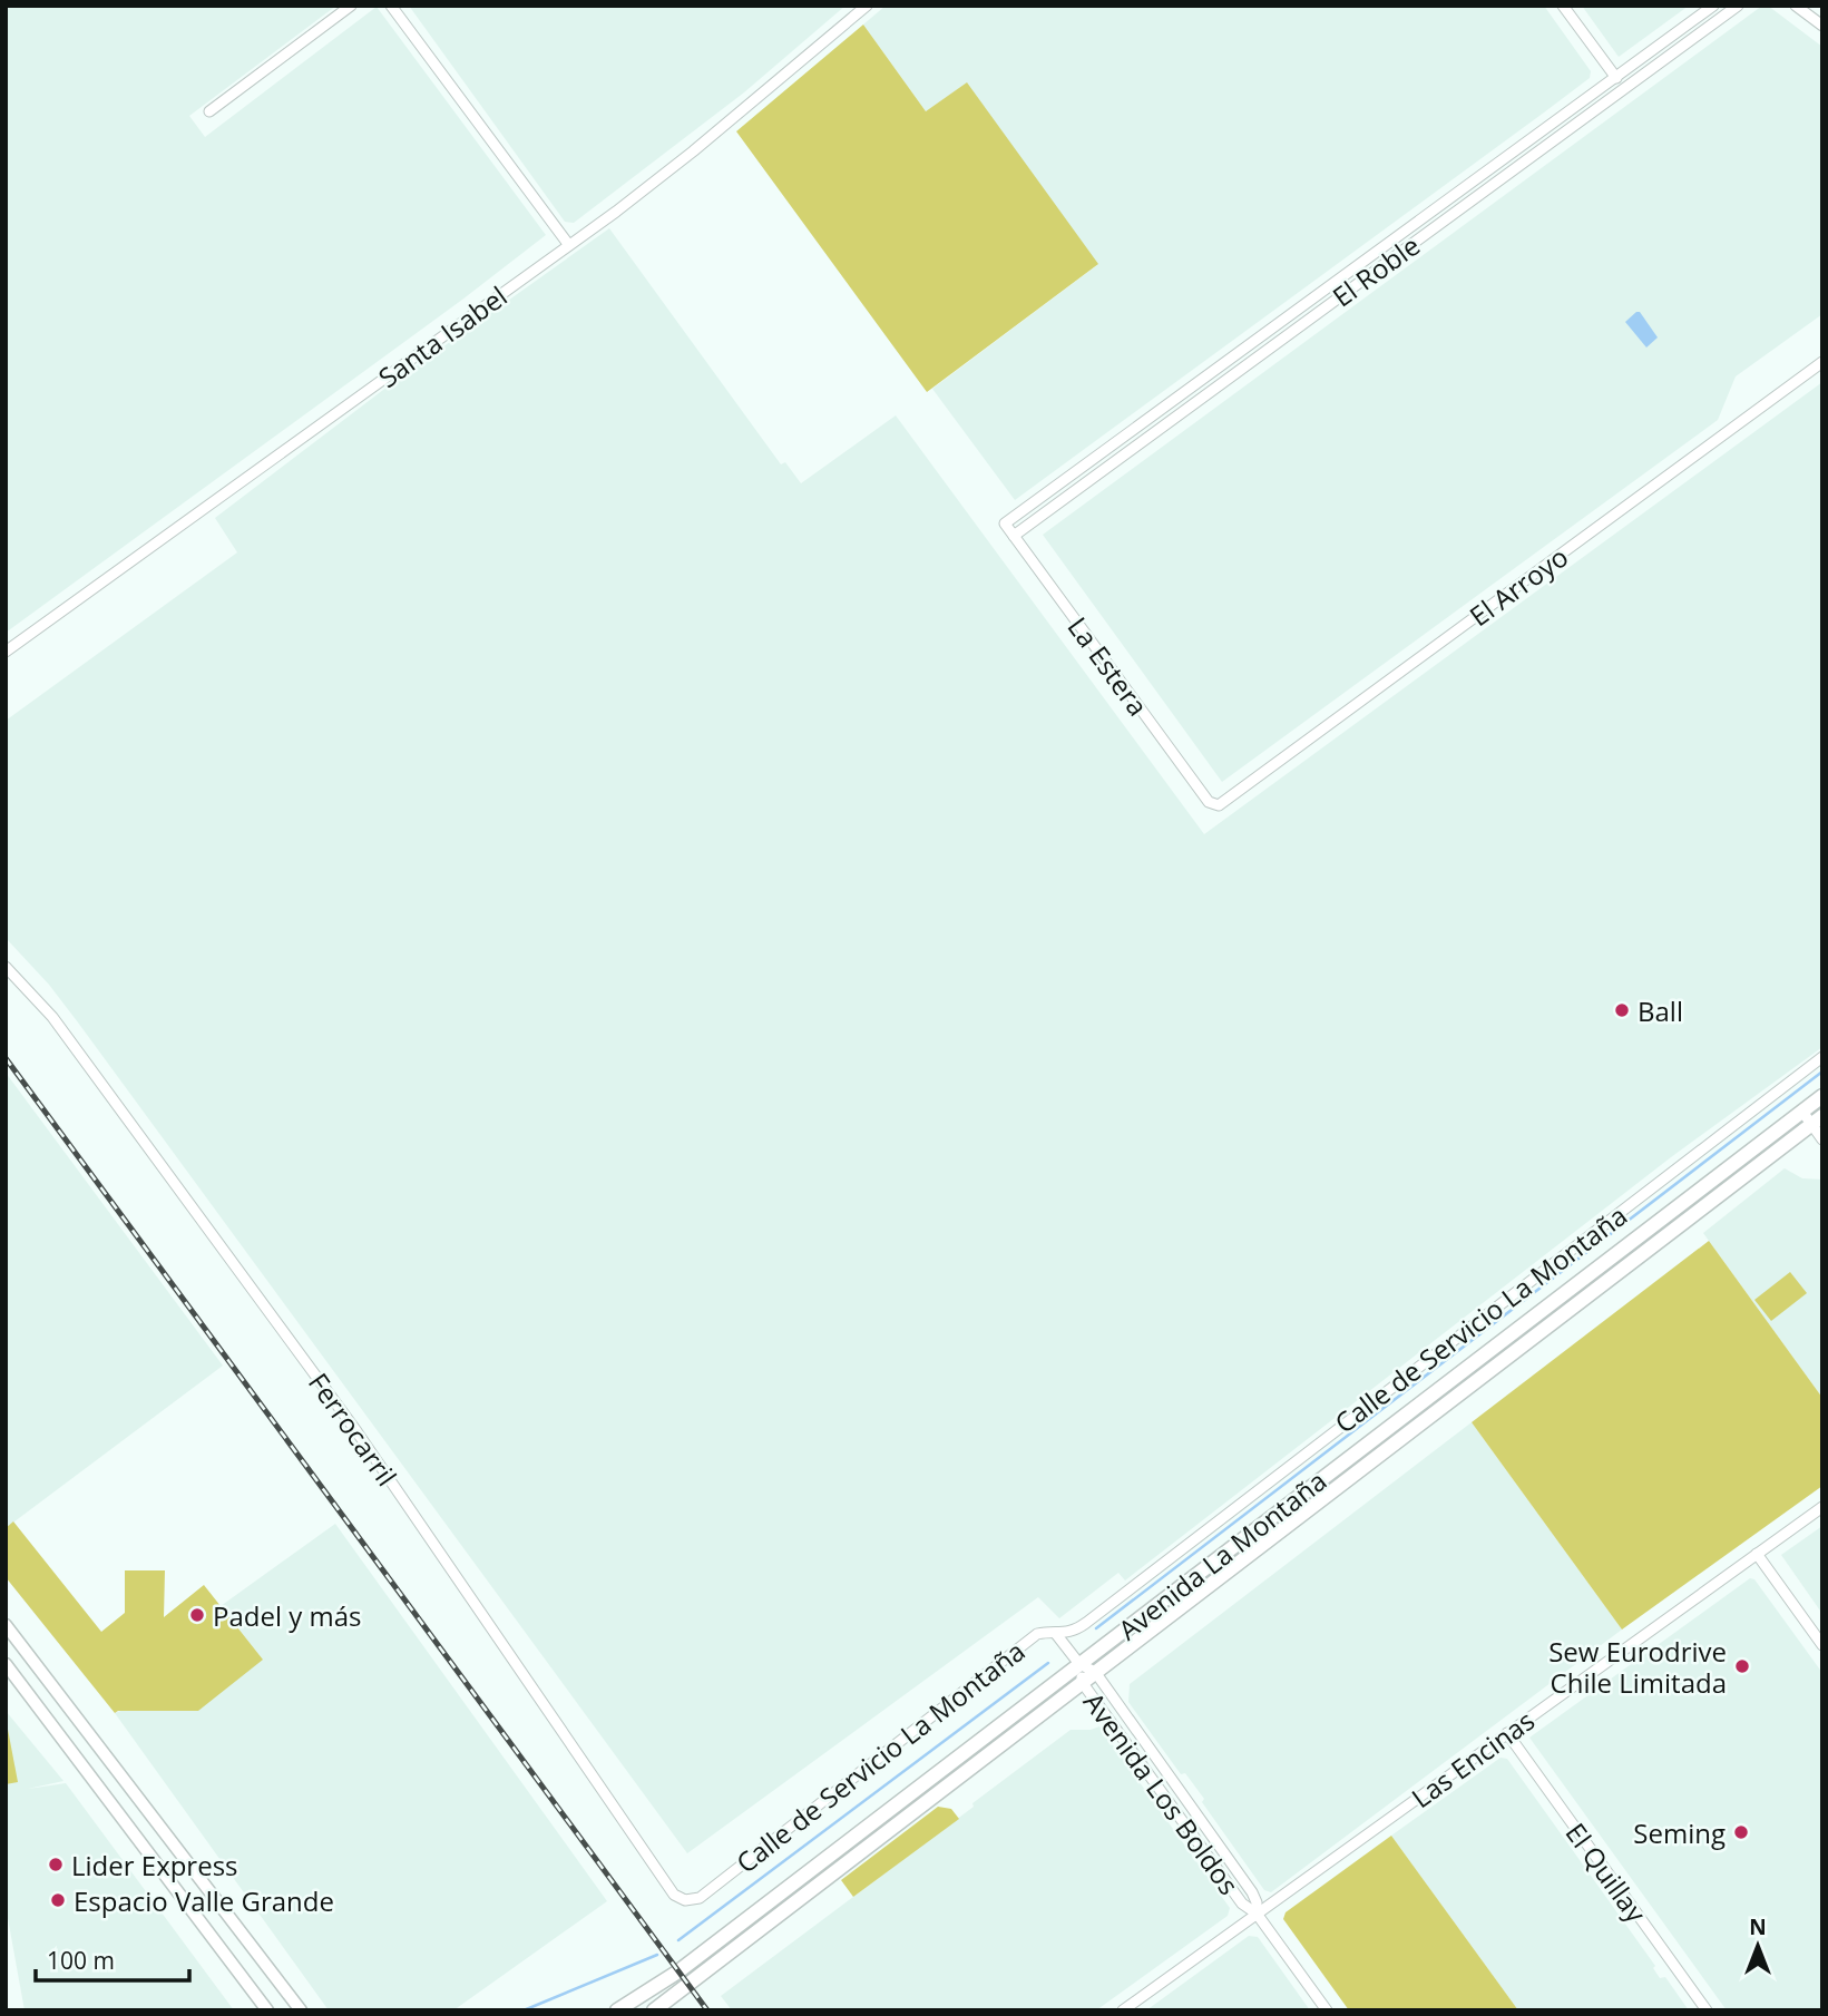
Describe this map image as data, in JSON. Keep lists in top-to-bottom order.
{
  "streets": {
    "main road": ["Avenida La Montaña"],
    "street": [
      "El Roble",
      "Santa Isabel",
      "El Arroyo",
      "La Estera",
      "Calle de Servicio La Montaña",
      "Ferrocarril",
      "Las Encinas",
      "Avenida Los Boldos",
      "El Quillay"
    ]
  },
  "crossings": [
    ["El Roble", "La Estera"],
    ["El Arroyo", "La Estera"],
    ["Calle de Servicio La Montaña", "Ferrocarril"],
    ["Calle de Servicio La Montaña", "Avenida Los Boldos"],
    ["Avenida La Montaña", "Avenida Los Boldos"],
    ["Las Encinas", "Avenida Los Boldos"],
    ["Las Encinas", "El Quillay"]
  ],
  "places": [
    "Ball",
    "Padel y más",
    "Sew Eurodrive Chile Limitada",
    "Seming",
    "Lider Express",
    "Espacio Valle Grande"
  ],
  "scale_bar": "100 m",
  "north": "top"
}
